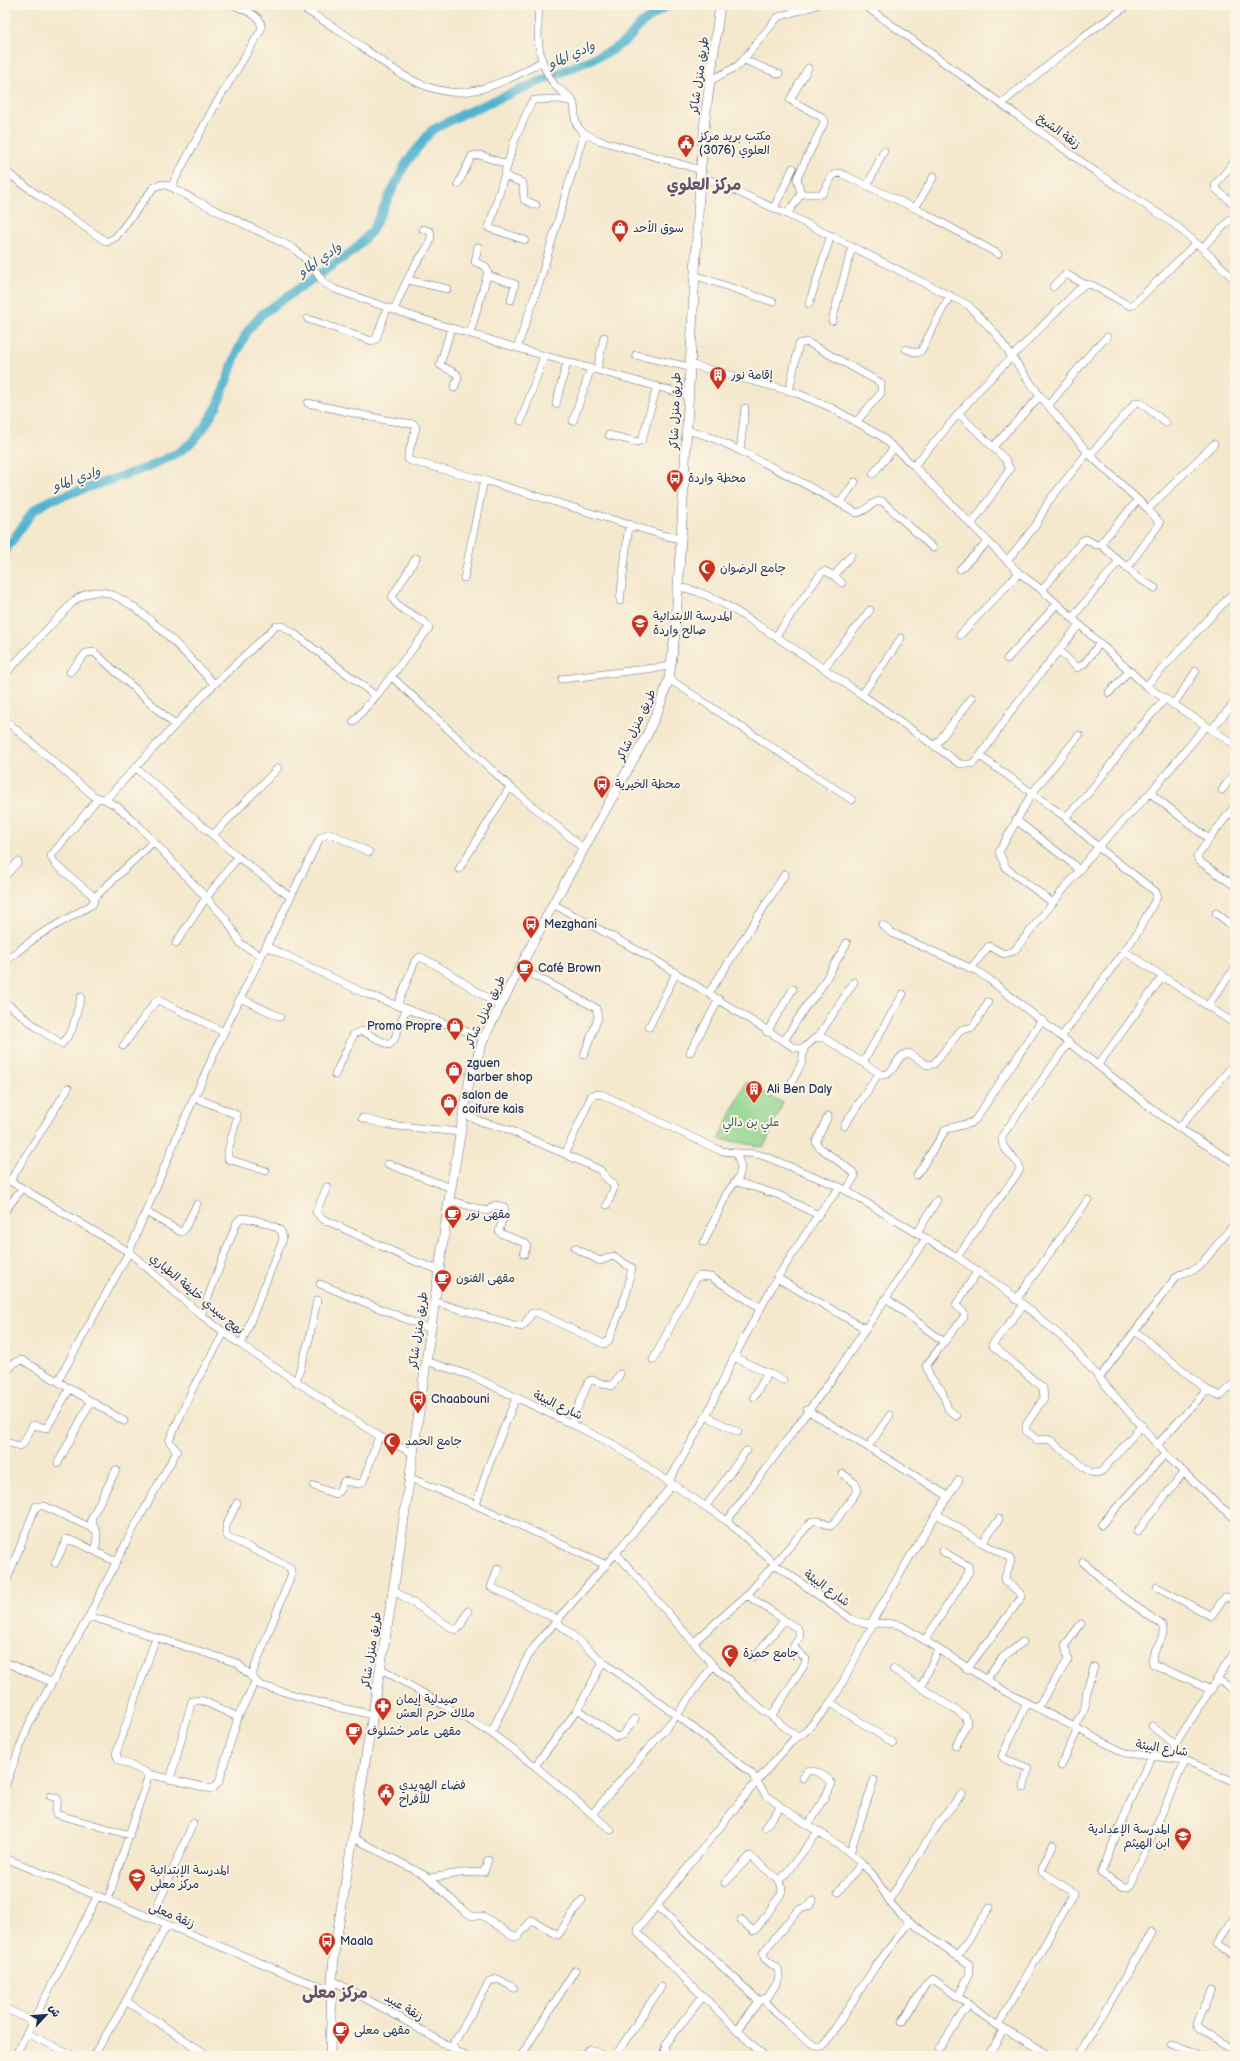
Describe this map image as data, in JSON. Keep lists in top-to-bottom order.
{
  "streets": {
    "main road": ["طريق منزل شاكر"],
    "street": [
      "زنقة الشيخ",
      "نهج سيدي خليفة الطياري",
      "شارع البيئة",
      "زنقة معلى",
      "زنقة عبيد"
    ]
  },
  "crossings": [
    ["طريق منزل شاكر", "نهج سيدي خليفة الطياري"],
    ["طريق منزل شاكر", "شارع البيئة"],
    ["طريق منزل شاكر", "زنقة معلى"],
    ["طريق منزل شاكر", "زنقة عبيد"],
    ["زنقة معلى", "زنقة عبيد"]
  ],
  "districts": ["مركز العلوي", "مركز معلى"],
  "water": ["وادي الماو"],
  "parks": ["علي بن دالي"],
  "places": {
    "public building": ["مكتب بريد مركز العلوي (3076)", "فضاء الهويدي للأفراح"],
    "shop": [
      "سوق الأحد",
      "Promo Propre",
      "zguen barber shop",
      "salon de coifure kais"
    ],
    "building": ["إقامة نور", "Ali Ben Daly"],
    "bus stop": [
      "محطة واردة",
      "محطة الخيرية",
      "Mezghani",
      "Chaabouni",
      "Maala"
    ],
    "mosque": ["جامع الرضوان", "جامع الحمد", "جامع حمزة"],
    "school or university": ["المدرسة الابتدائية صالح واردة", "المدرسة الإعدادية ابن الهيثم", "المدرسة الإبتدائية مركز معلى"],
    "cafe": [
      "Café Brown",
      "مقهى نور",
      "مقهى الفنون",
      "مقهى عامر خشلوف",
      "مقهى معلى"
    ],
    "pharmacy": ["صيدلية إيمان ملاك حرم العش"]
  },
  "north": "top right"
}
